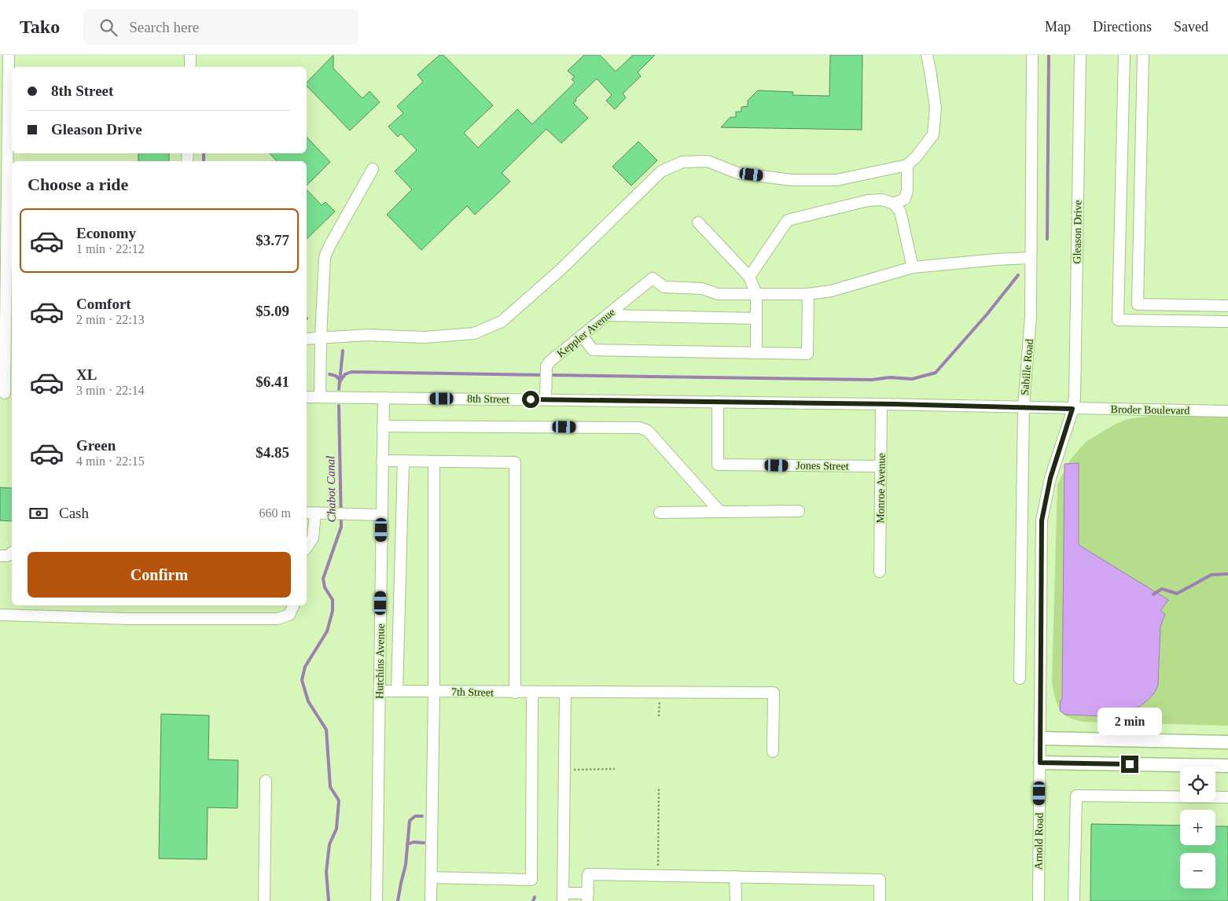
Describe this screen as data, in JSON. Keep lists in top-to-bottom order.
{
  "streets": {
    "street": [
      "Gleason Drive",
      "Keppler Avenue",
      "Sabille Road",
      "8th Street",
      "Broder Boulevard",
      "Jones Street",
      "Monroe Avenue",
      "Hutchins Avenue",
      "7th Street",
      "Arnold Road"
    ]
  },
  "crossings": [
    ["Gleason Drive", "8th Street"],
    ["Gleason Drive", "Broder Boulevard"],
    ["Gleason Drive", "Arnold Road"],
    ["Keppler Avenue", "8th Street"],
    ["Sabille Road", "8th Street"],
    ["8th Street", "Broder Boulevard"],
    ["8th Street", "Jones Street"],
    ["8th Street", "Monroe Avenue"],
    ["8th Street", "Hutchins Avenue"],
    ["8th Street", "Arnold Road"],
    ["Broder Boulevard", "Arnold Road"],
    ["Jones Street", "Monroe Avenue"],
    ["Hutchins Avenue", "7th Street"]
  ],
  "water": ["Chabot Canal"],
  "page": {
    "header": "Tako",
    "search": "Search here",
    "nav": ["Map", "Directions", "Saved"],
    "banner": ["8th Street", "Gleason Drive"],
    "heading": "Choose a ride",
    "list": [
      {
        "name": "Economy",
        "note": "1 min · 22:12",
        "value": "$3.77"
      },
      {
        "name": "Comfort",
        "note": "2 min · 22:13",
        "value": "$5.09"
      },
      {
        "name": "XL",
        "note": "3 min · 22:14",
        "value": "$6.41"
      },
      {
        "name": "Green",
        "note": "4 min · 22:15",
        "value": "$4.85"
      }
    ],
    "pay": ["Cash", "660 m"],
    "buttons": "Confirm",
    "bubble": "2 min",
    "map_buttons": ["+", "−"]
  }
}
